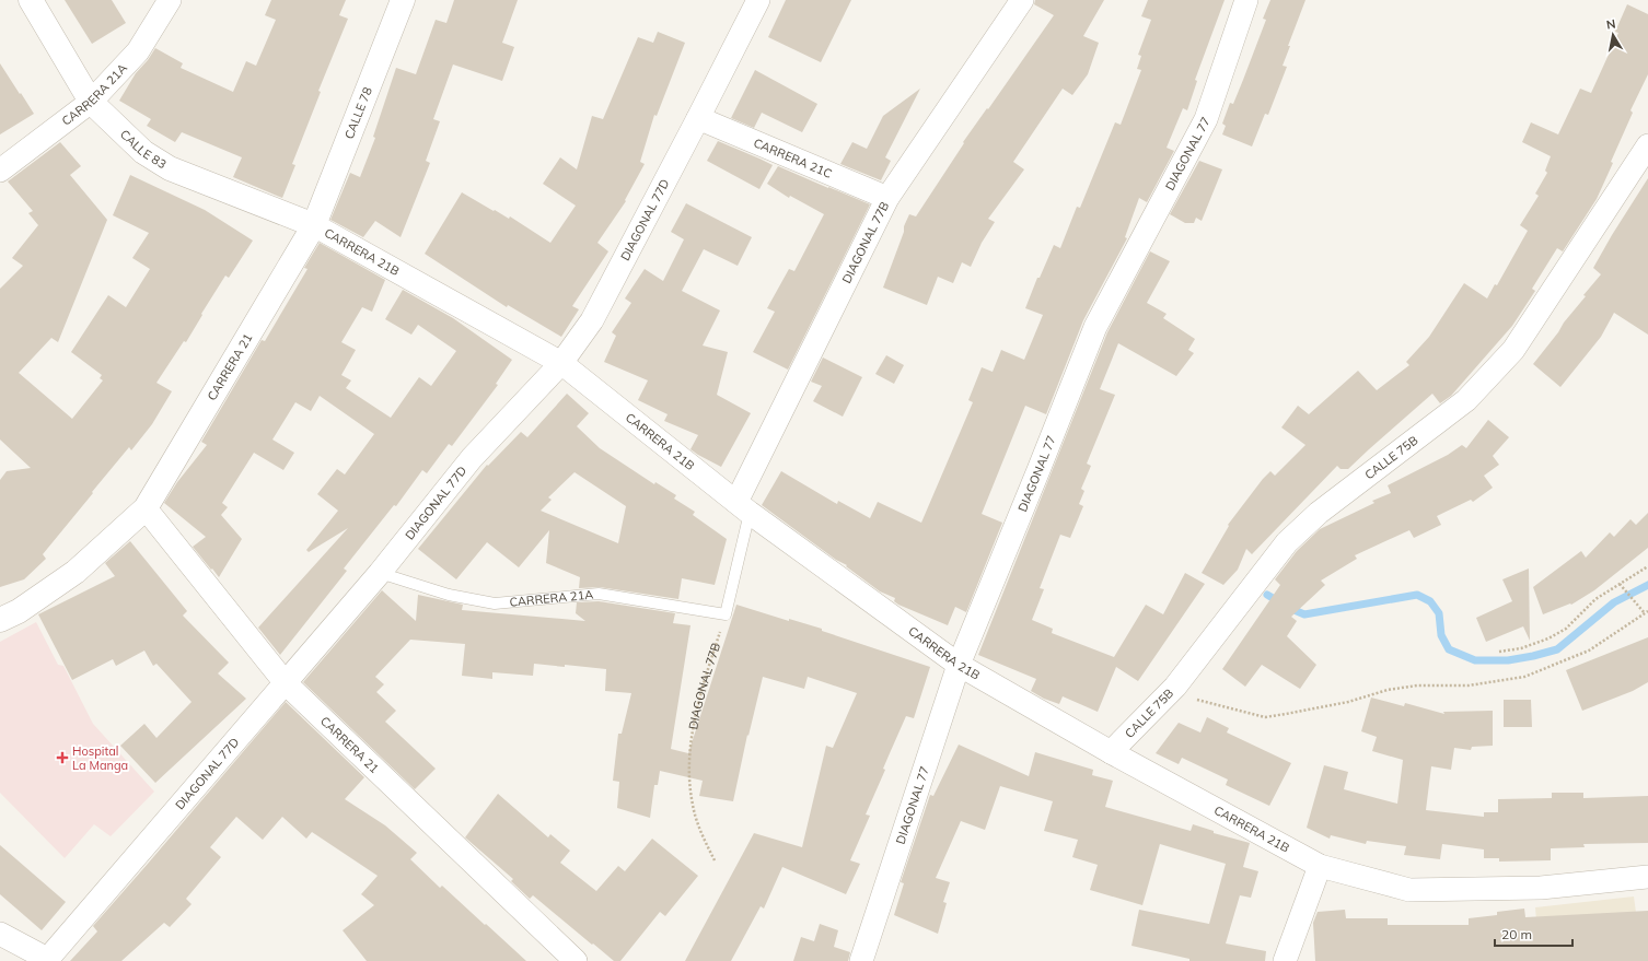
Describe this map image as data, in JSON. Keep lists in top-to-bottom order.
{
  "streets": {
    "street": [
      "CARRERA 21A",
      "CALLE 78",
      "CALLE 83",
      "DIAGONAL 77",
      "CARRERA 21C",
      "DIAGONAL 77D",
      "DIAGONAL 77B",
      "CARRERA 21B",
      "CARRERA 21",
      "CALLE 75B"
    ]
  },
  "crossings": [
    ["CARRERA 21A", "CALLE 83"],
    ["CARRERA 21A", "DIAGONAL 77D"],
    ["CARRERA 21A", "DIAGONAL 77B"],
    ["CALLE 78", "CALLE 83"],
    ["CALLE 78", "CARRERA 21B"],
    ["CALLE 78", "CARRERA 21"],
    ["CALLE 83", "CARRERA 21B"],
    ["CALLE 83", "CARRERA 21"],
    ["DIAGONAL 77", "CARRERA 21B"],
    ["CARRERA 21C", "DIAGONAL 77D"],
    ["CARRERA 21C", "DIAGONAL 77B"],
    ["DIAGONAL 77D", "CARRERA 21B"],
    ["DIAGONAL 77D", "CARRERA 21"],
    ["DIAGONAL 77B", "CARRERA 21B"],
    ["CARRERA 21B", "CARRERA 21"],
    ["CARRERA 21B", "CALLE 75B"]
  ],
  "places": {
    "health": ["Hospital La Manga"]
  },
  "scale_bar": "20 m",
  "north": "top"
}
